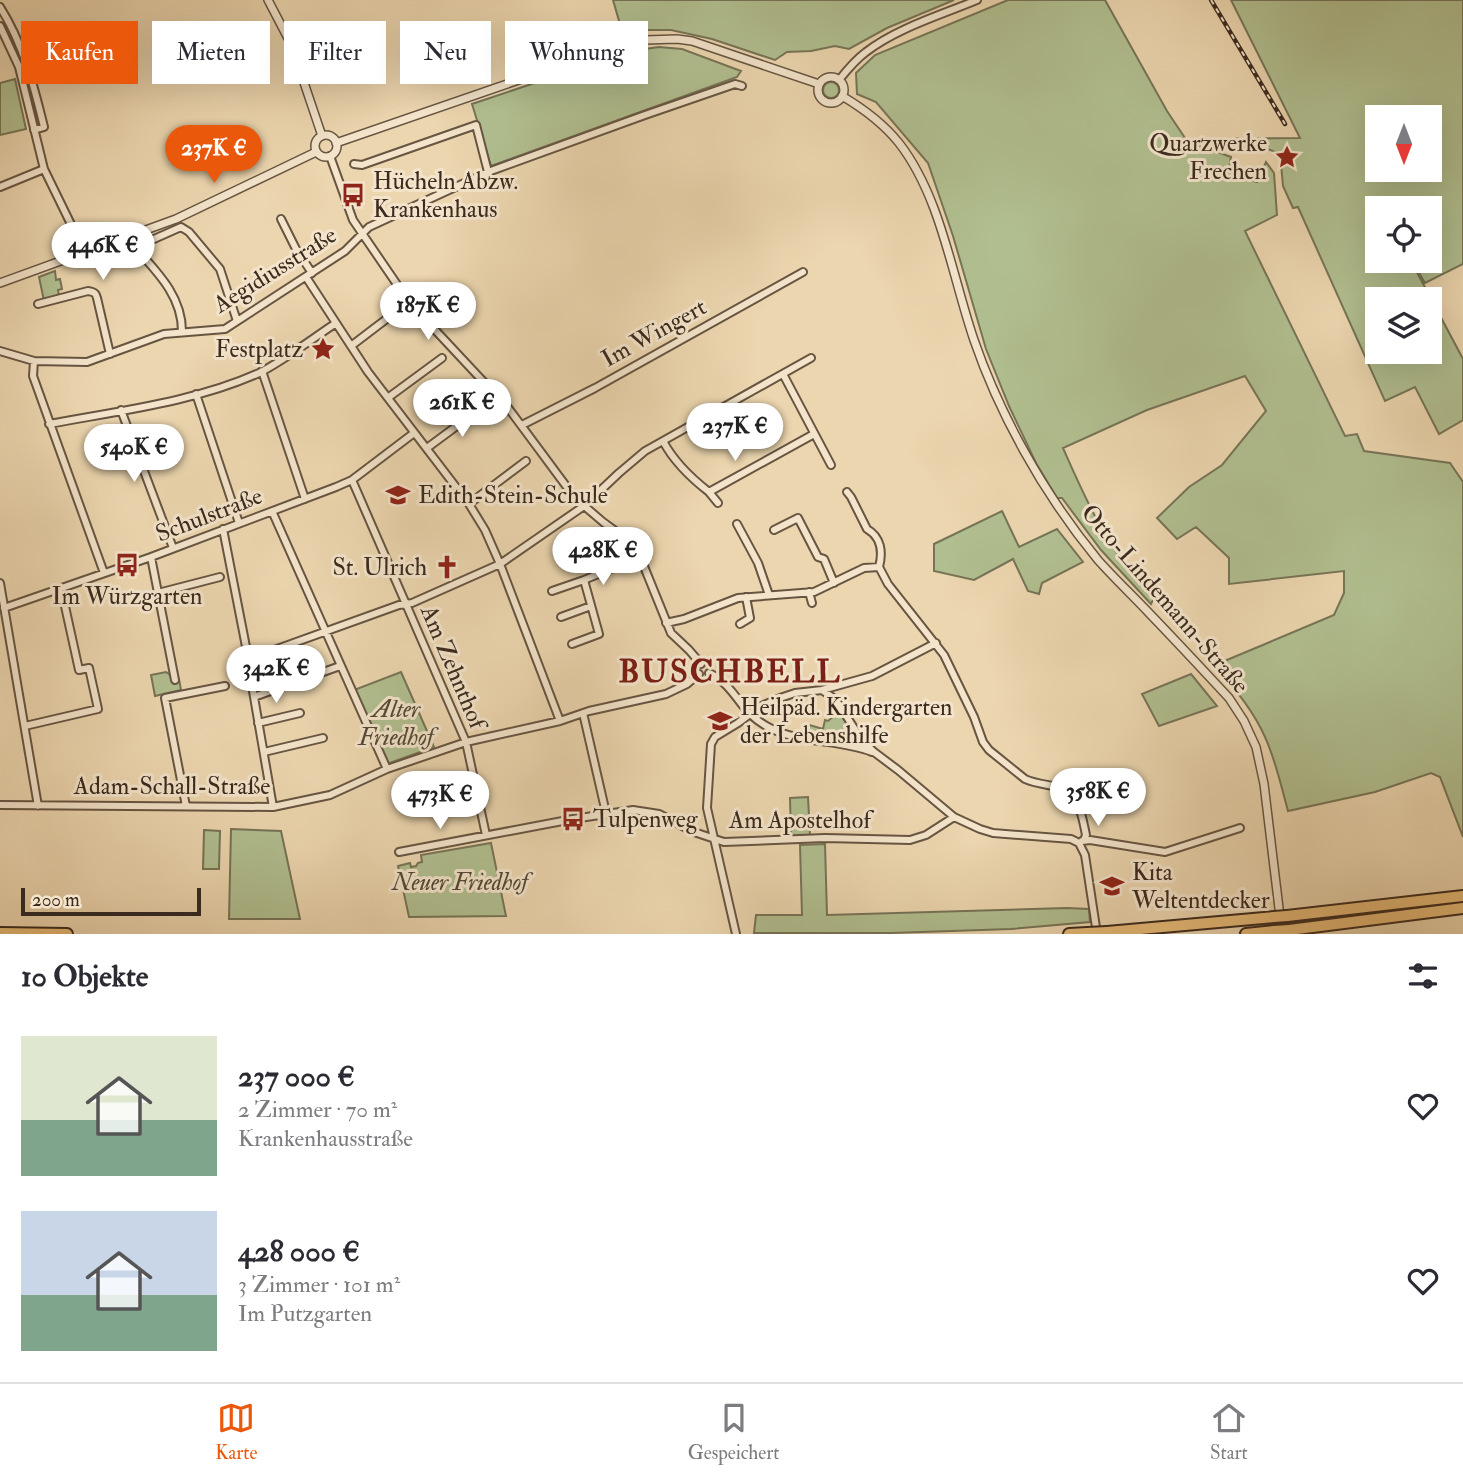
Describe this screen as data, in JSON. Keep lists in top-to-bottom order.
{
  "streets": {
    "street": [
      "Aegidiusstraße",
      "Im Wingert",
      "Schulstraße",
      "Otto-Lindemann-Straße",
      "Am Zehnthof",
      "Adam-Schall-Straße",
      "Am Apostelhof"
    ]
  },
  "crossings": [
    ["Schulstraße", "Am Zehnthof"],
    ["Am Zehnthof", "Adam-Schall-Straße"],
    ["Am Zehnthof", "Am Apostelhof"]
  ],
  "districts": ["BUSCHBELL"],
  "parks": ["Alter Friedhof", "Neuer Friedhof"],
  "places": {
    "place": ["Quarzwerke Frechen", "Festplatz"],
    "bus stop": ["Hücheln Abzw. Krankenhaus", "Im Würzgarten", "Tulpenweg"],
    "school or university": ["Edith-Stein-Schule", "Heilpäd. Kindergarten der Lebenshilfe", "Kita Weltentdecker"],
    "church": ["St. Ulrich"]
  },
  "scale_bar": "200 m",
  "north": "bottom",
  "page": {
    "chip": [
      "Kaufen",
      "Mieten",
      "Filter",
      "Neu",
      "Wohnung"
    ],
    "price": [
      "237K €",
      "446K €",
      "187K €",
      "261K €",
      "237K €",
      "540K €",
      "428K €",
      "342K €",
      "358K €",
      "473K €"
    ],
    "scale": "200 m",
    "heading": "10 Objekte",
    "list": [
      {
        "name": "237 000 €",
        "note": "2 Zimmer · 70 m² · Krankenhausstraße"
      },
      {
        "name": "428 000 €",
        "note": "3 Zimmer · 101 m² · Im Putzgarten"
      }
    ],
    "tabs": ["Karte", "Gespeichert", "Start"]
  }
}
